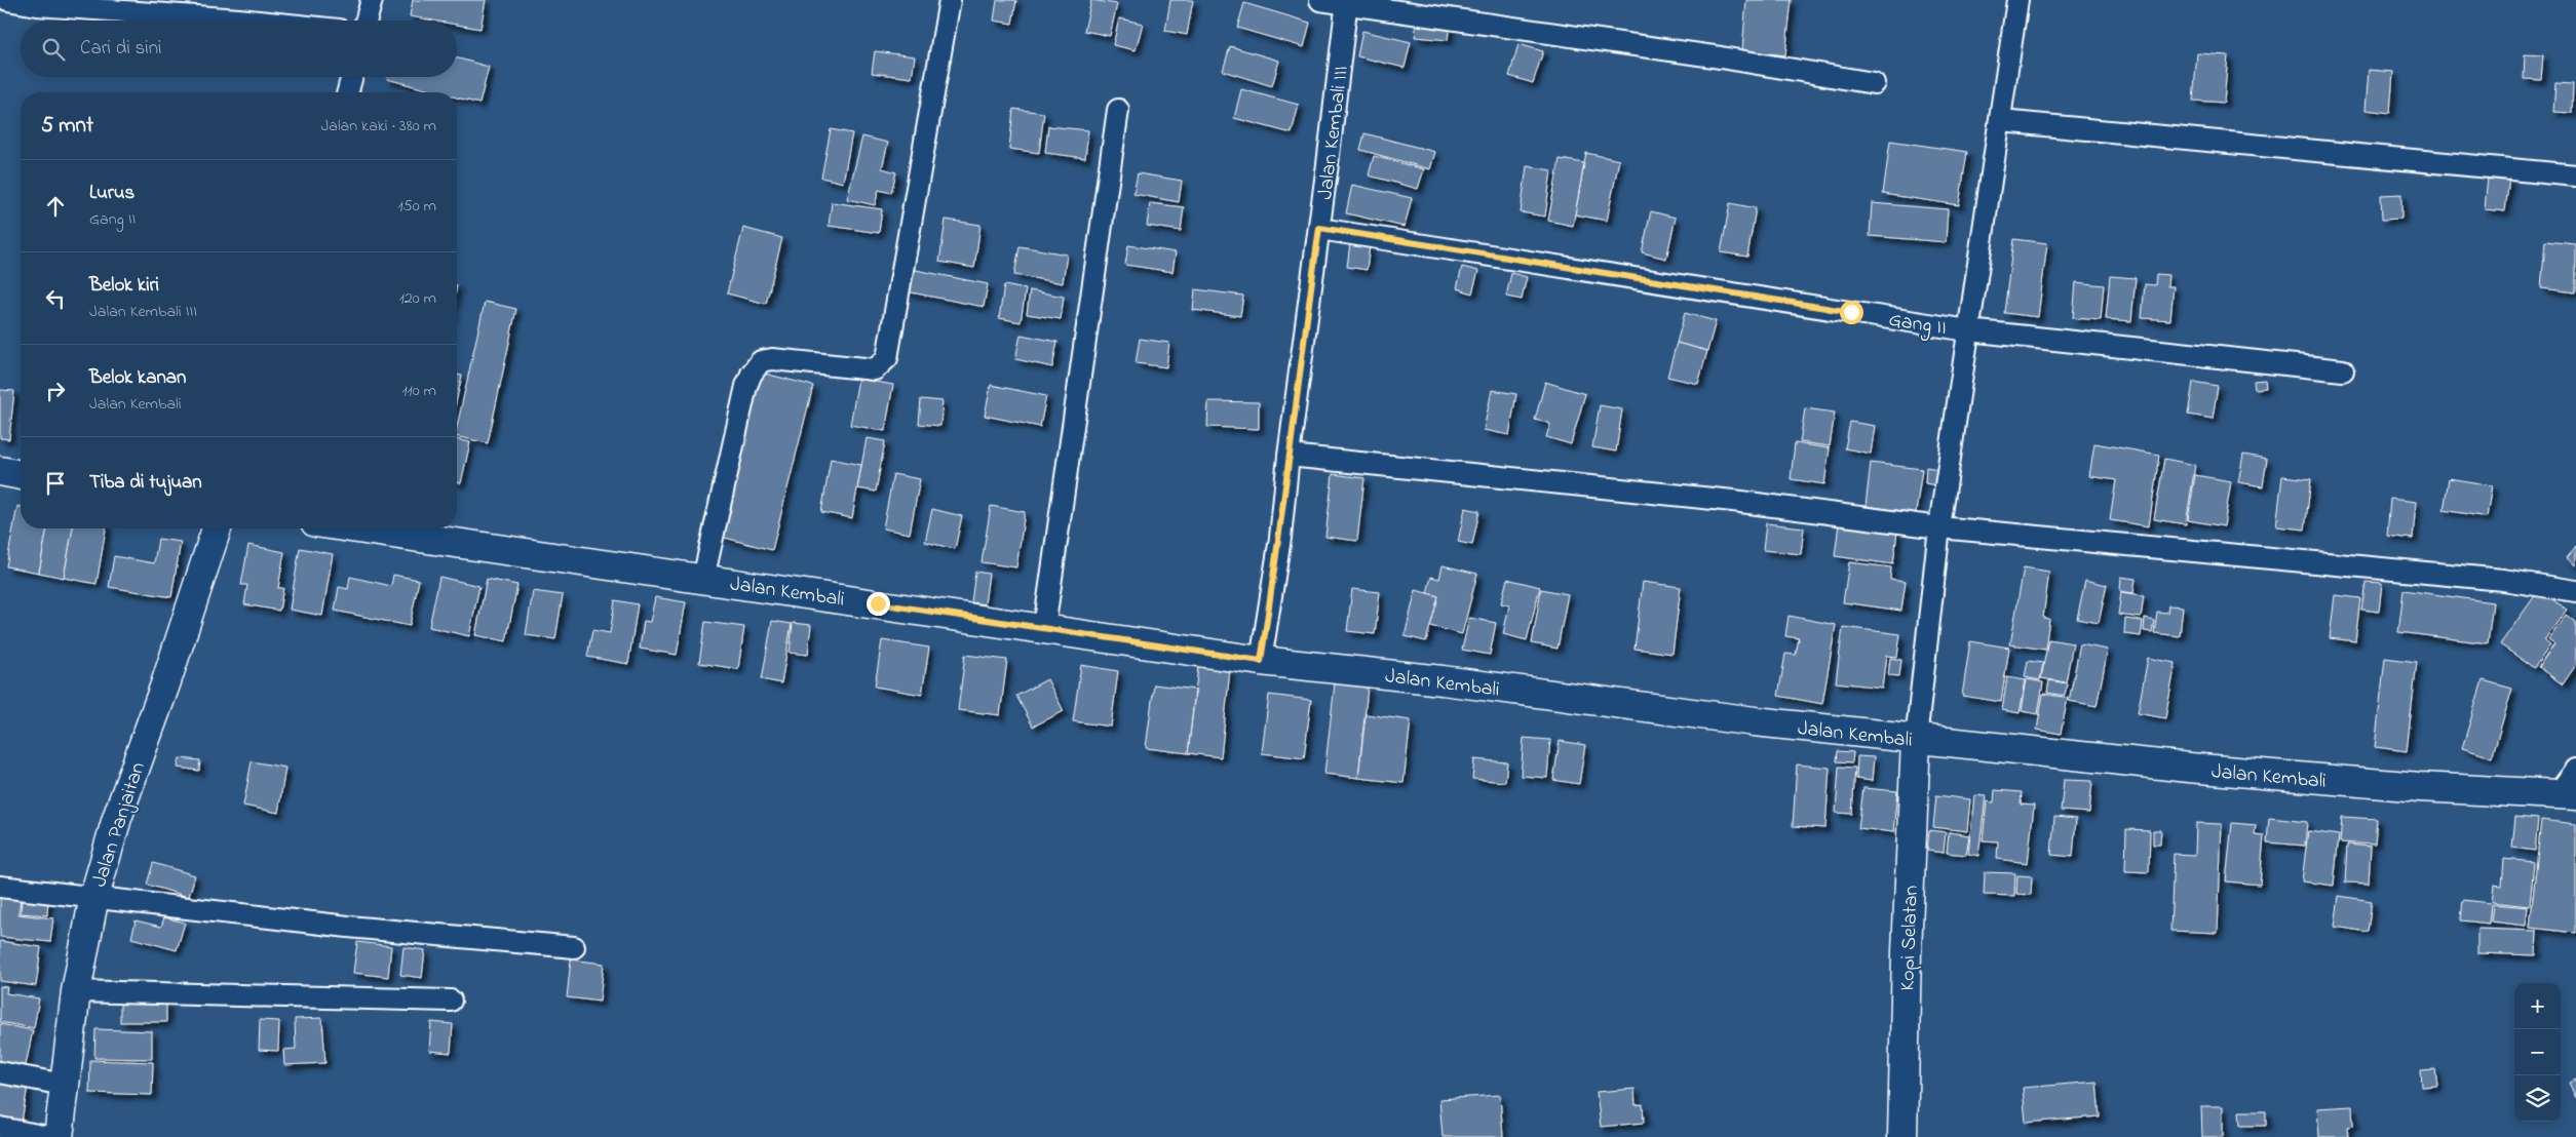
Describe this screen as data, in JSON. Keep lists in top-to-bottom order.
{
  "streets": {
    "street": [
      "Jalan Kembali III",
      "Gang II",
      "Jalan Kembali",
      "Jalan Panjaitan",
      "Kopi Selatan"
    ]
  },
  "crossings": [
    ["Jalan Kembali III", "Gang II"],
    ["Jalan Kembali III", "Jalan Kembali"],
    ["Jalan Kembali", "Kopi Selatan"]
  ],
  "page": {
    "search": "Cari di sini",
    "heading": ["5 mnt", "Jalan kaki · 380 m"],
    "list": [
      ["Lurus", "Gang II", "150 m"],
      ["Belok kiri", "Jalan Kembali III", "120 m"],
      ["Belok kanan", "Jalan Kembali", "110 m"],
      "Tiba di tujuan"
    ],
    "map_buttons": ["+", "−"]
  }
}
